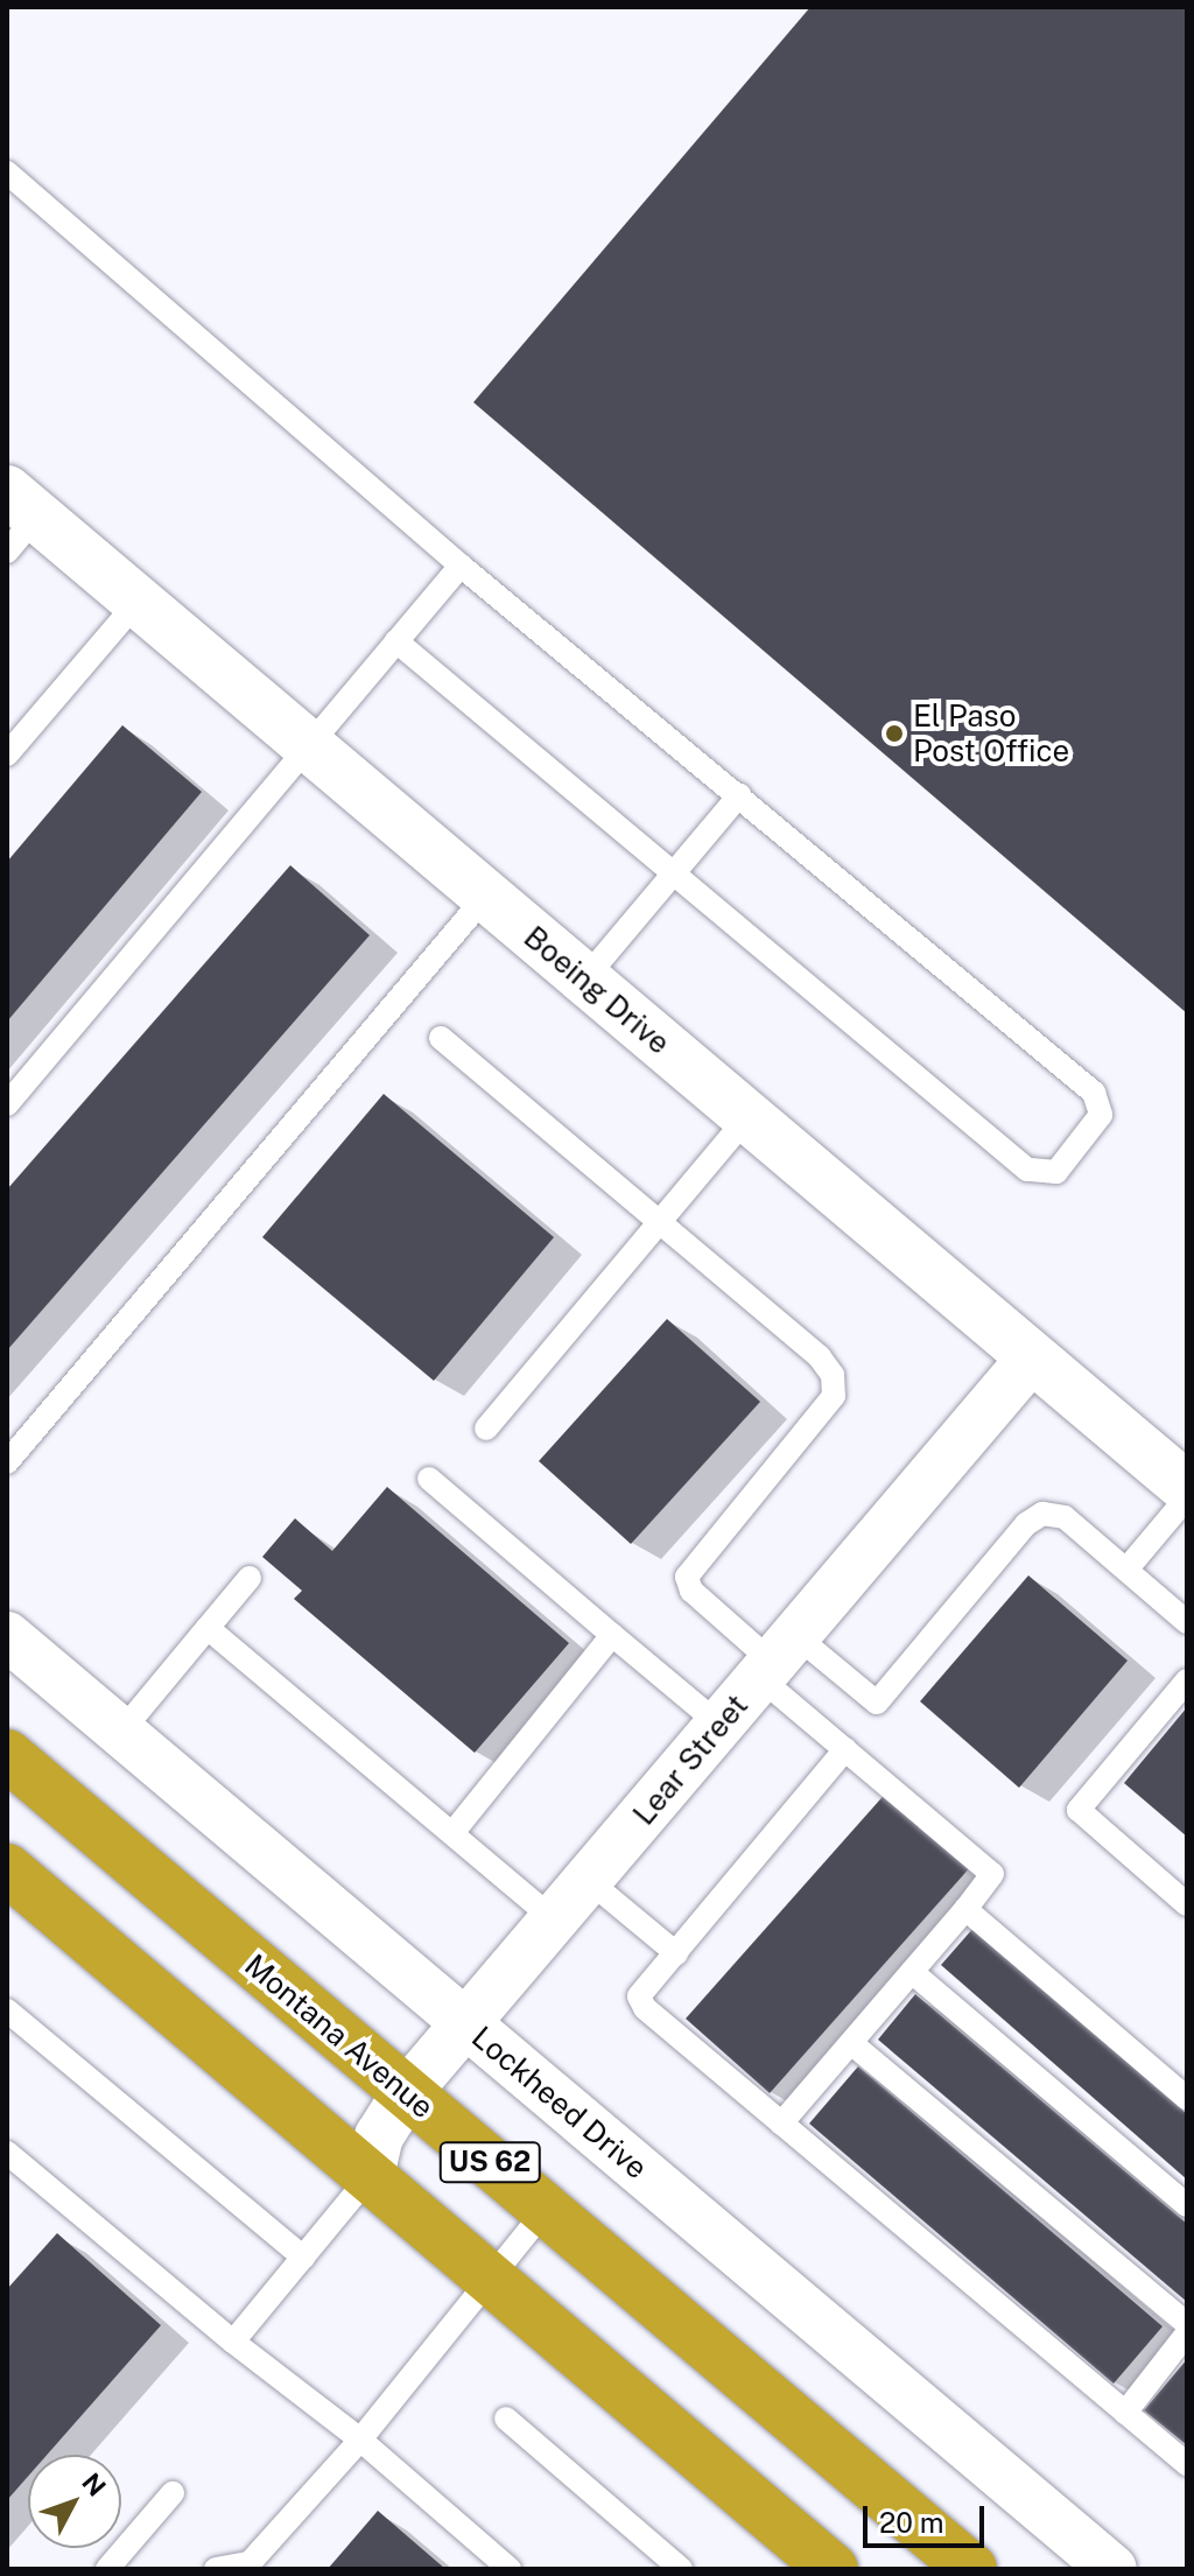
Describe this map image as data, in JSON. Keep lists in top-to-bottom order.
{
  "streets": {
    "highway": ["Montana Avenue", "US 62"],
    "street": ["Boeing Drive", "Lear Street", "Lockheed Drive"]
  },
  "crossings": [
    ["Boeing Drive", "Lear Street"],
    ["Lear Street", "Montana Avenue"],
    ["Lear Street", "Lockheed Drive"],
    ["Lear Street", "US 62"]
  ],
  "places": ["El Paso Post Office"],
  "scale_bar": "20 m",
  "north": "top right"
}
